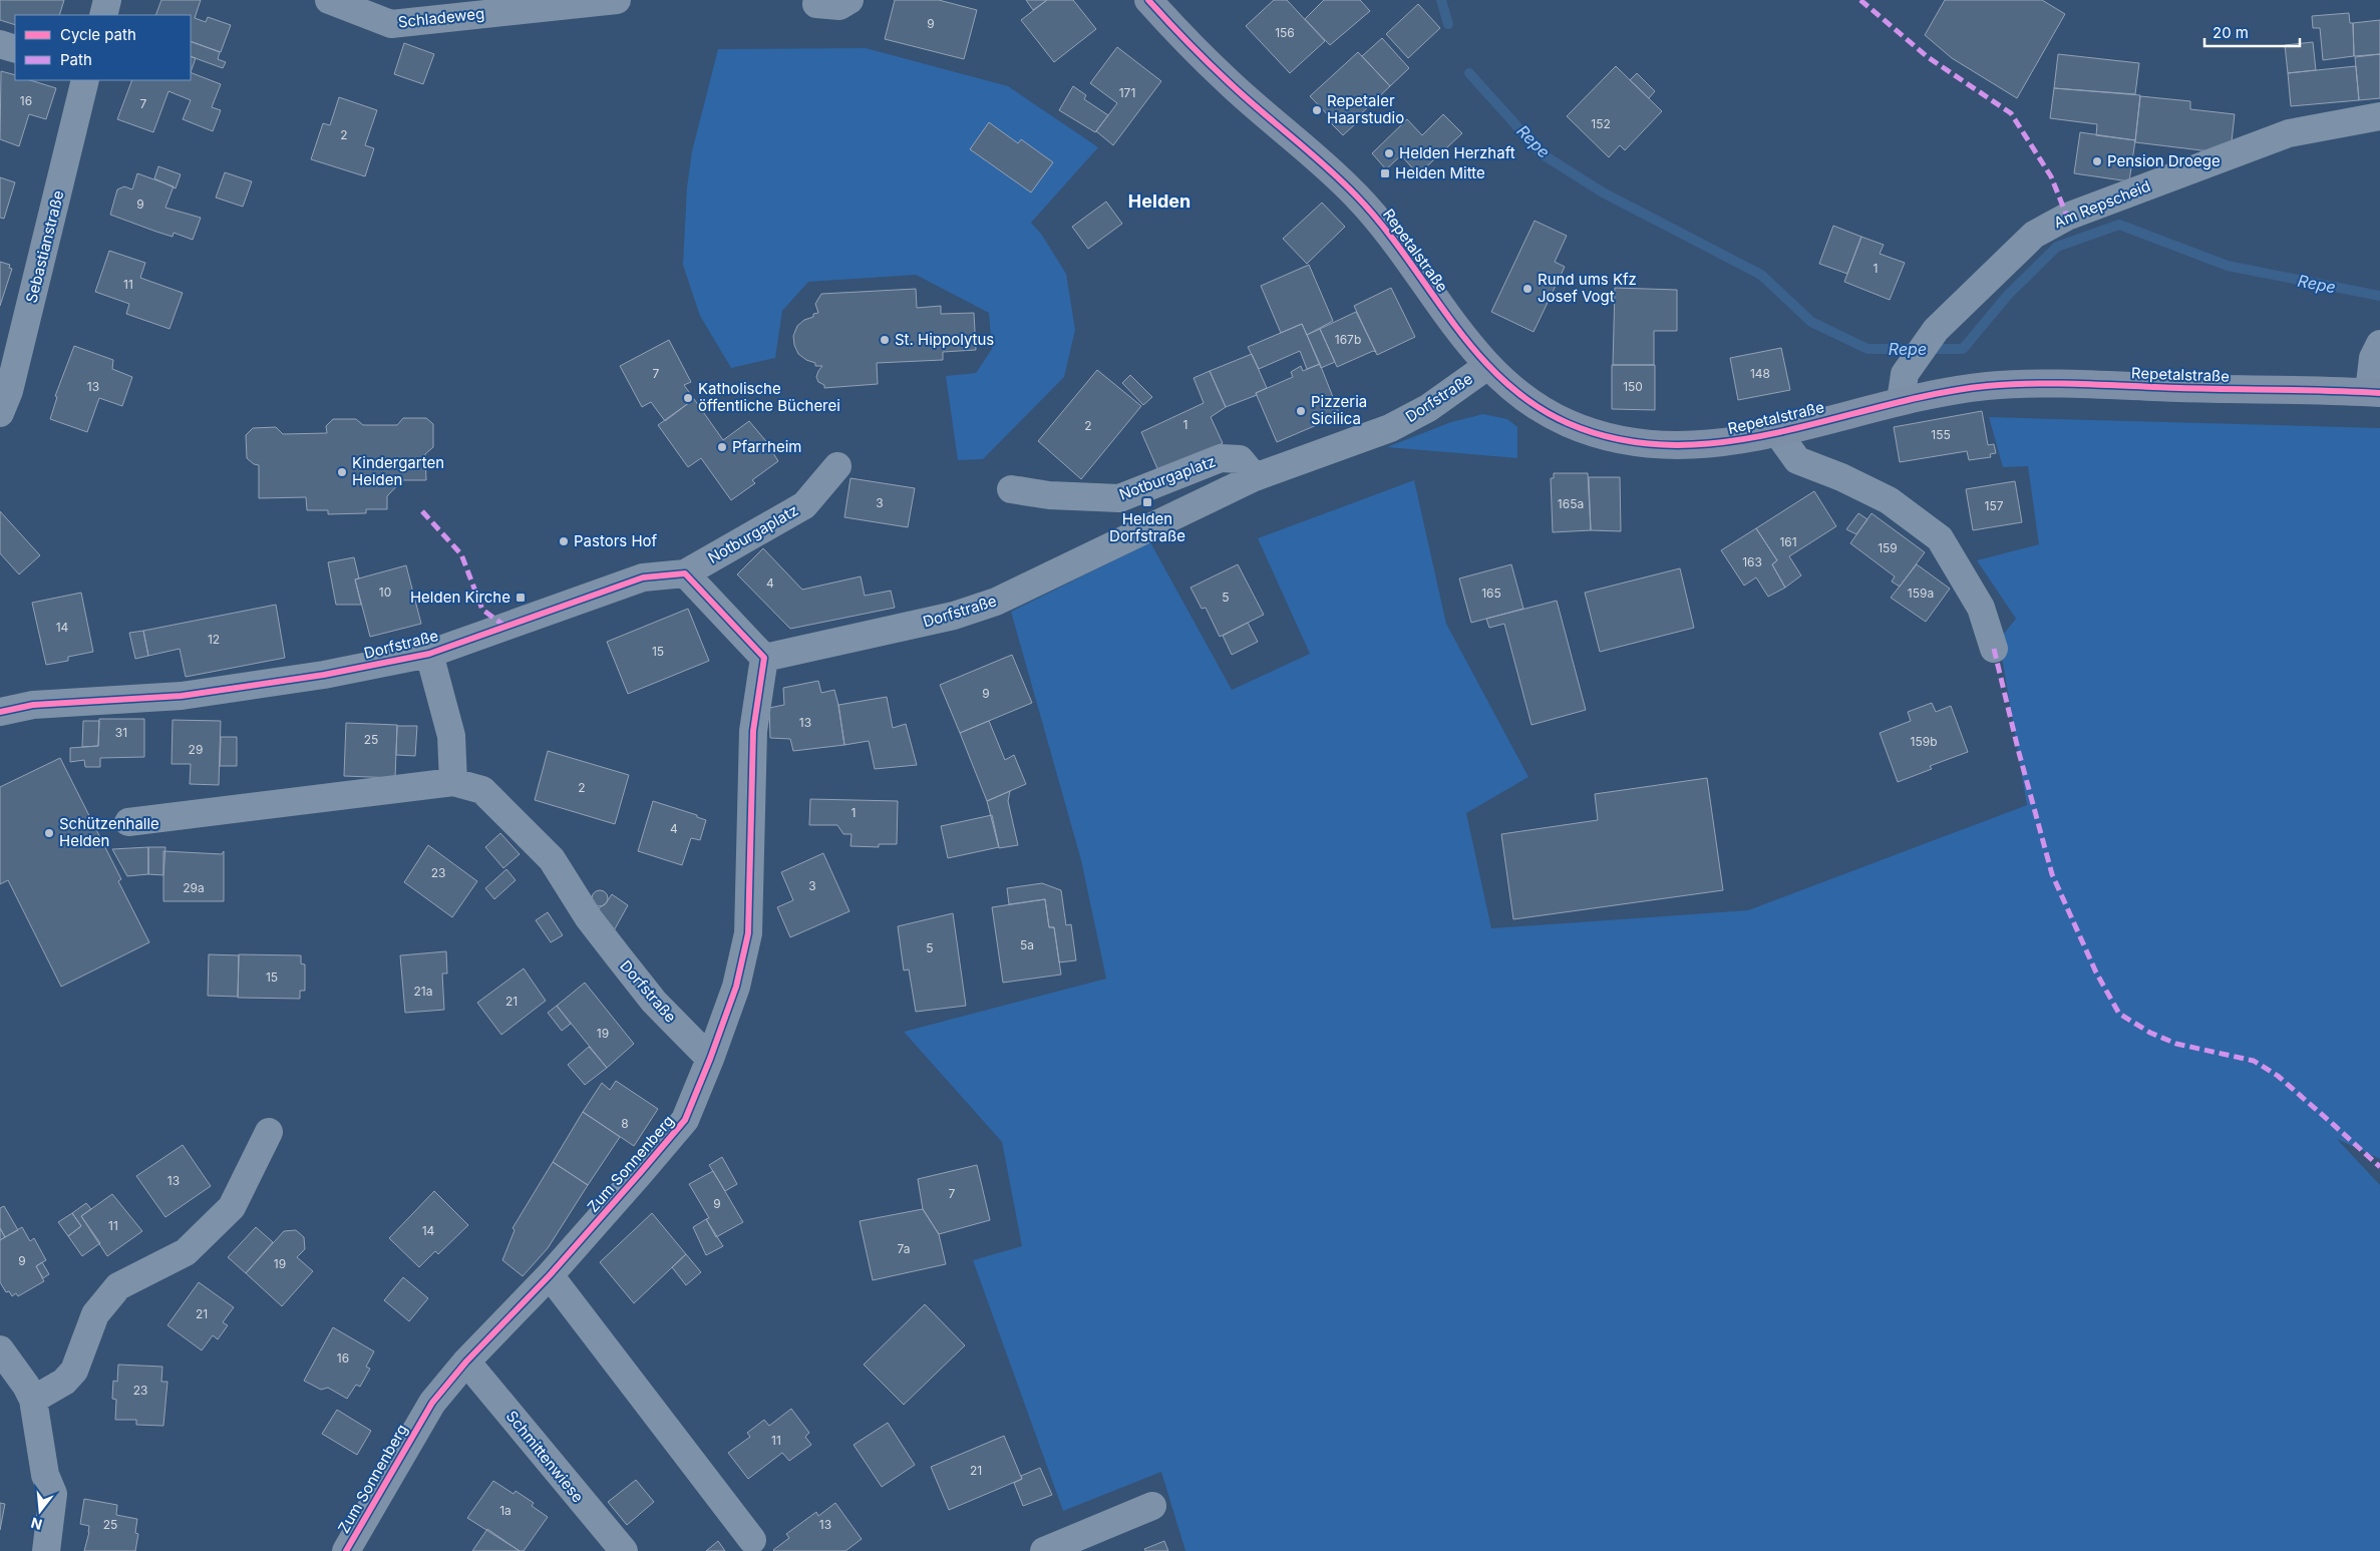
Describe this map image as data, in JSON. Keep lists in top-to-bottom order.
{
  "streets": {
    "main road": ["Repetalstraße"],
    "street": [
      "Schladeweg",
      "Am Repscheid",
      "Sebastianstraße",
      "Dorfstraße",
      "Notburgaplatz",
      "Zum Sonnenberg",
      "Schmittenwiese"
    ]
  },
  "crossings": [
    ["Am Repscheid", "Repetalstraße"],
    ["Repetalstraße", "Dorfstraße"],
    ["Dorfstraße", "Notburgaplatz"],
    ["Dorfstraße", "Zum Sonnenberg"],
    ["Zum Sonnenberg", "Schmittenwiese"]
  ],
  "districts": ["Helden"],
  "water": ["Repe"],
  "places": {
    "other": [
      "Repetaler Haarstudio",
      "Helden Herzhaft",
      "Pension Droege",
      "Rund ums Kfz Josef Vogt",
      "St. Hippolytus",
      "Katholische öffentliche Bücherei",
      "Pizzeria Sicilica",
      "Pfarrheim",
      "Kindergarten Helden",
      "Pastors Hof",
      "Schützenhalle Helden"
    ],
    "transit": ["Helden Mitte", "Helden Dorfstraße", "Helden Kirche"]
  },
  "house_numbers": [
    "9",
    "156",
    "171",
    "16",
    "7",
    "152",
    "2",
    "9",
    "1",
    "11",
    "167b",
    "7",
    "148",
    "13",
    "150",
    "1",
    "2",
    "155",
    "3",
    "165a",
    "157",
    "161",
    "159",
    "163",
    "4",
    "10",
    "165",
    "159a",
    "5",
    "14",
    "12",
    "15",
    "9",
    "13",
    "31",
    "25",
    "159b",
    "29",
    "2",
    "1",
    "4",
    "23",
    "3",
    "29a",
    "5a",
    "5",
    "15",
    "21a",
    "21",
    "19",
    "8",
    "13",
    "7",
    "9",
    "11",
    "14",
    "7a",
    "9",
    "19",
    "21",
    "16",
    "23",
    "11",
    "21",
    "1a",
    "25",
    "13"
  ],
  "legend": ["Cycle path", "Path"],
  "scale_bar": "20 m",
  "north": "bottom"
}
